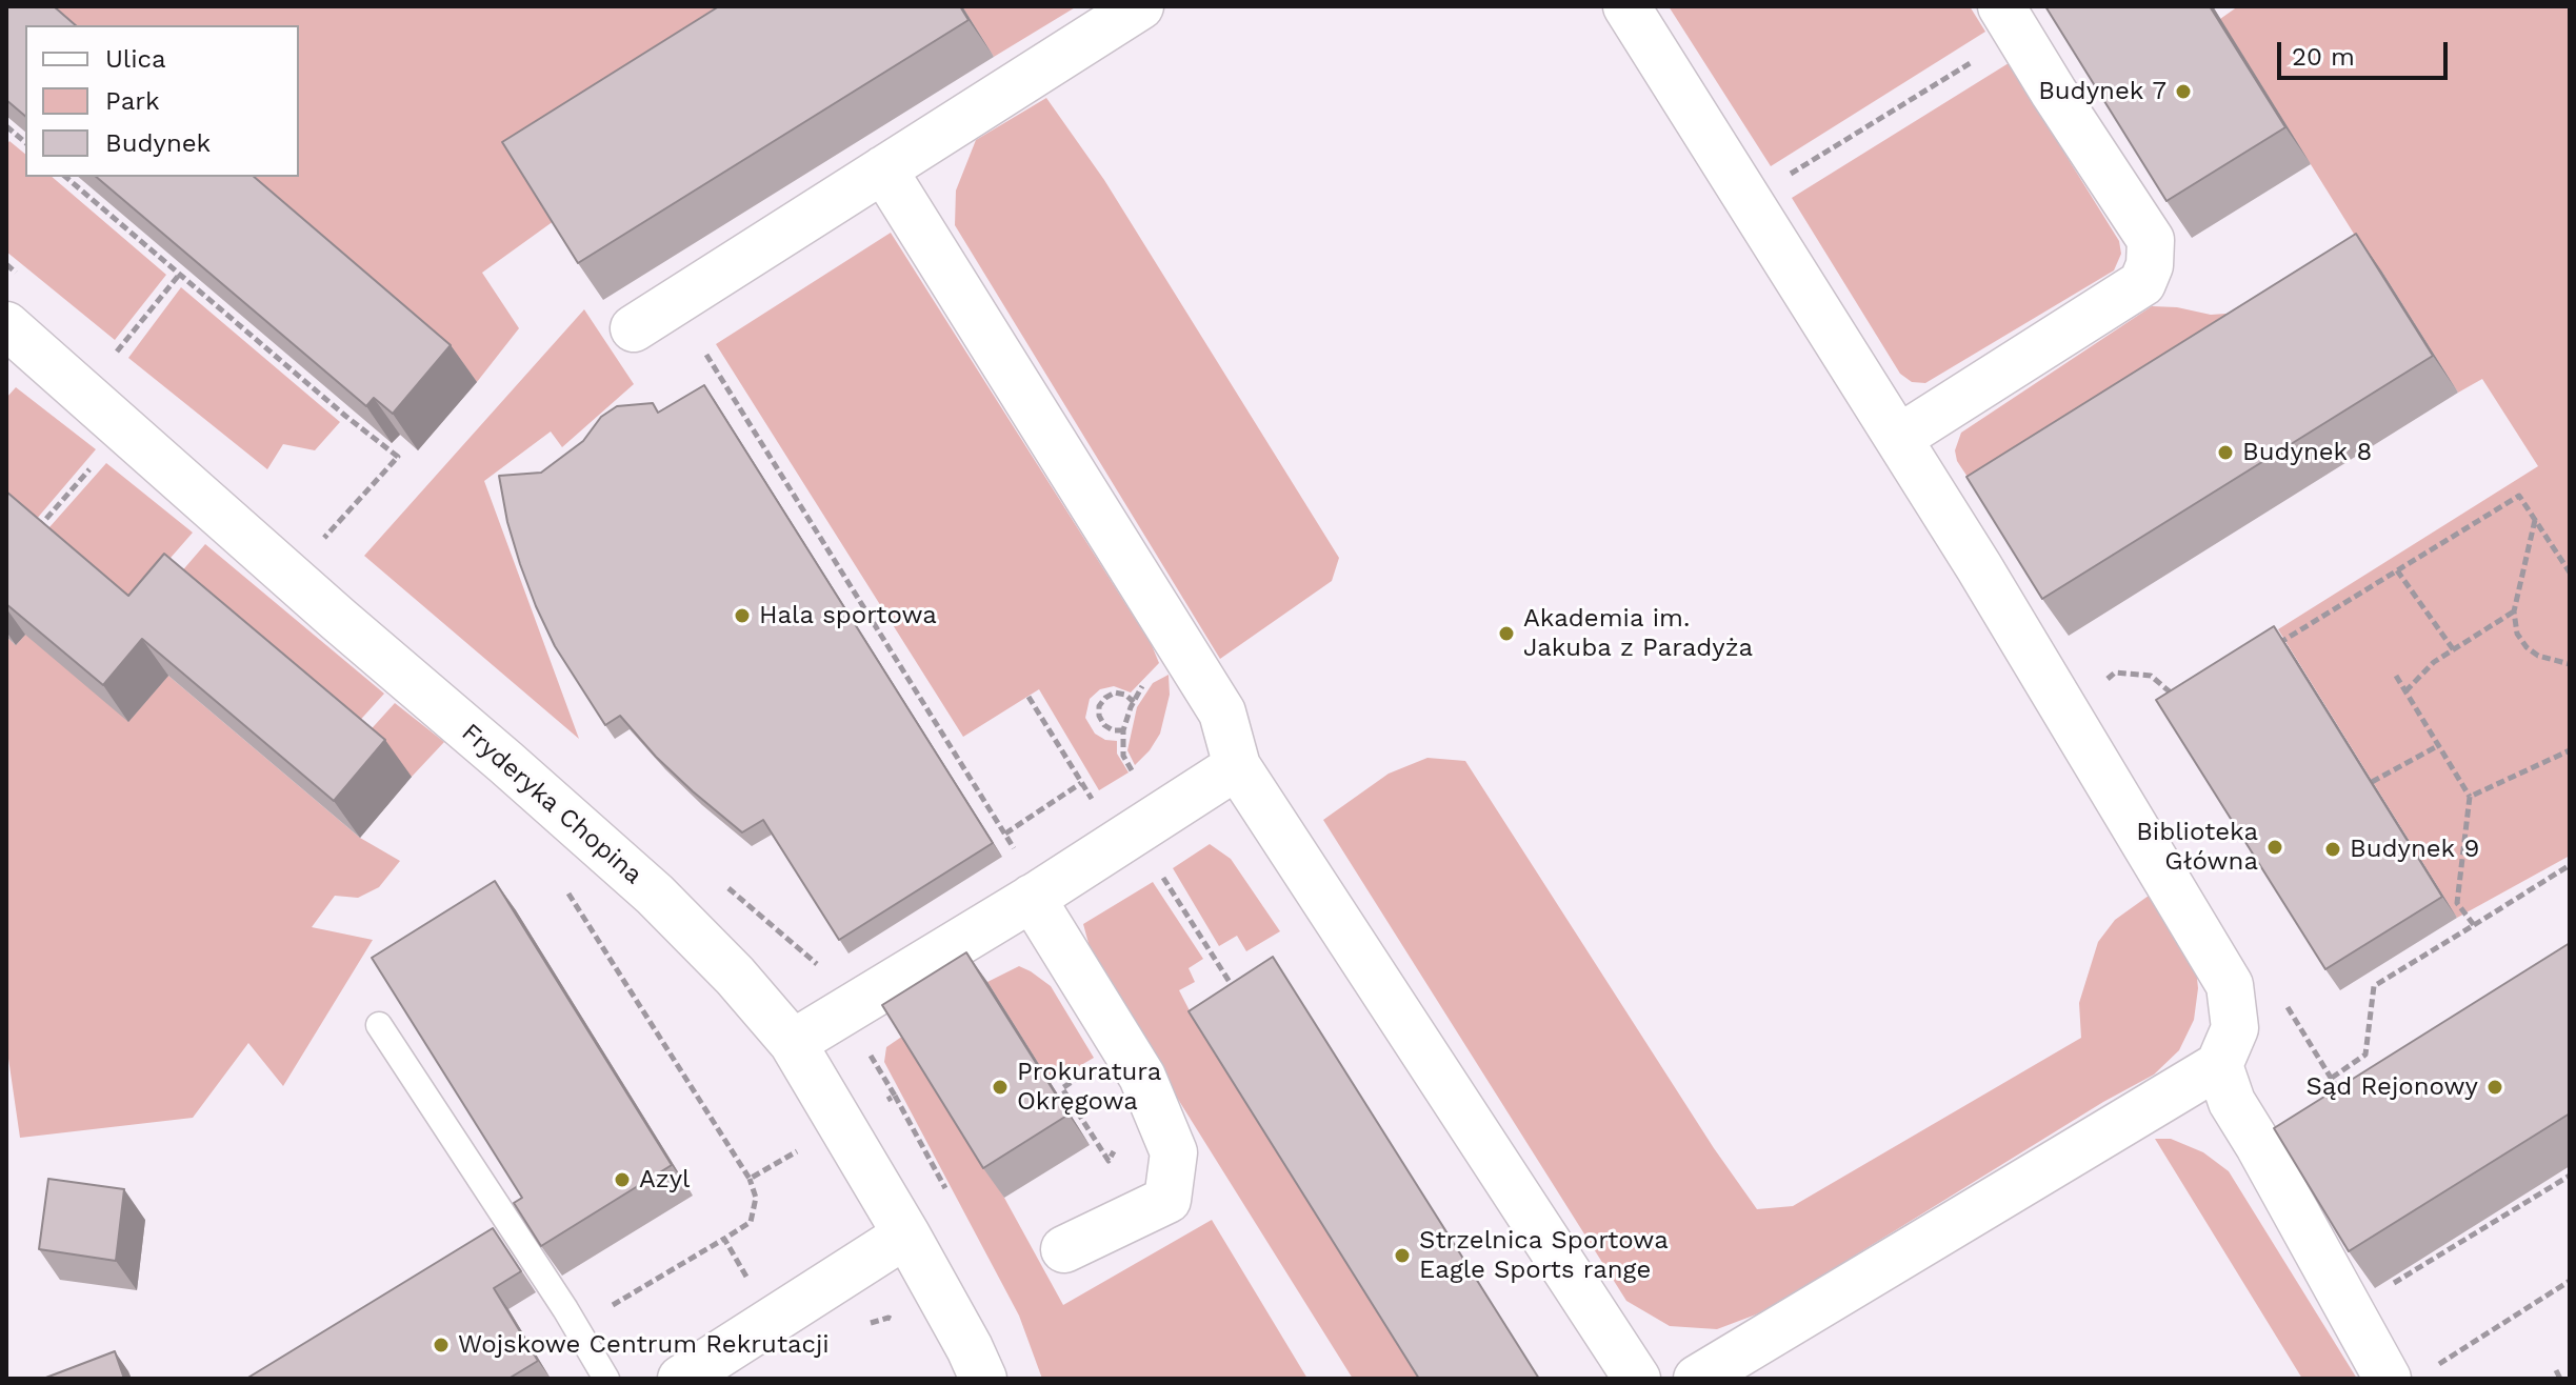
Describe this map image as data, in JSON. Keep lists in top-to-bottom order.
{
  "streets": {
    "street": ["Fryderyka Chopina"]
  },
  "places": [
    "Budynek 7",
    "Budynek 8",
    "Hala sportowa",
    "Akademia im. Jakuba z Paradyża",
    "Biblioteka Główna",
    "Budynek 9",
    "Prokuratura Okręgowa",
    "Sąd Rejonowy",
    "Azyl",
    "Strzelnica Sportowa Eagle Sports range",
    "Wojskowe Centrum Rekrutacji"
  ],
  "legend": ["Ulica", "Park", "Budynek"],
  "scale_bar": "20 m"
}
